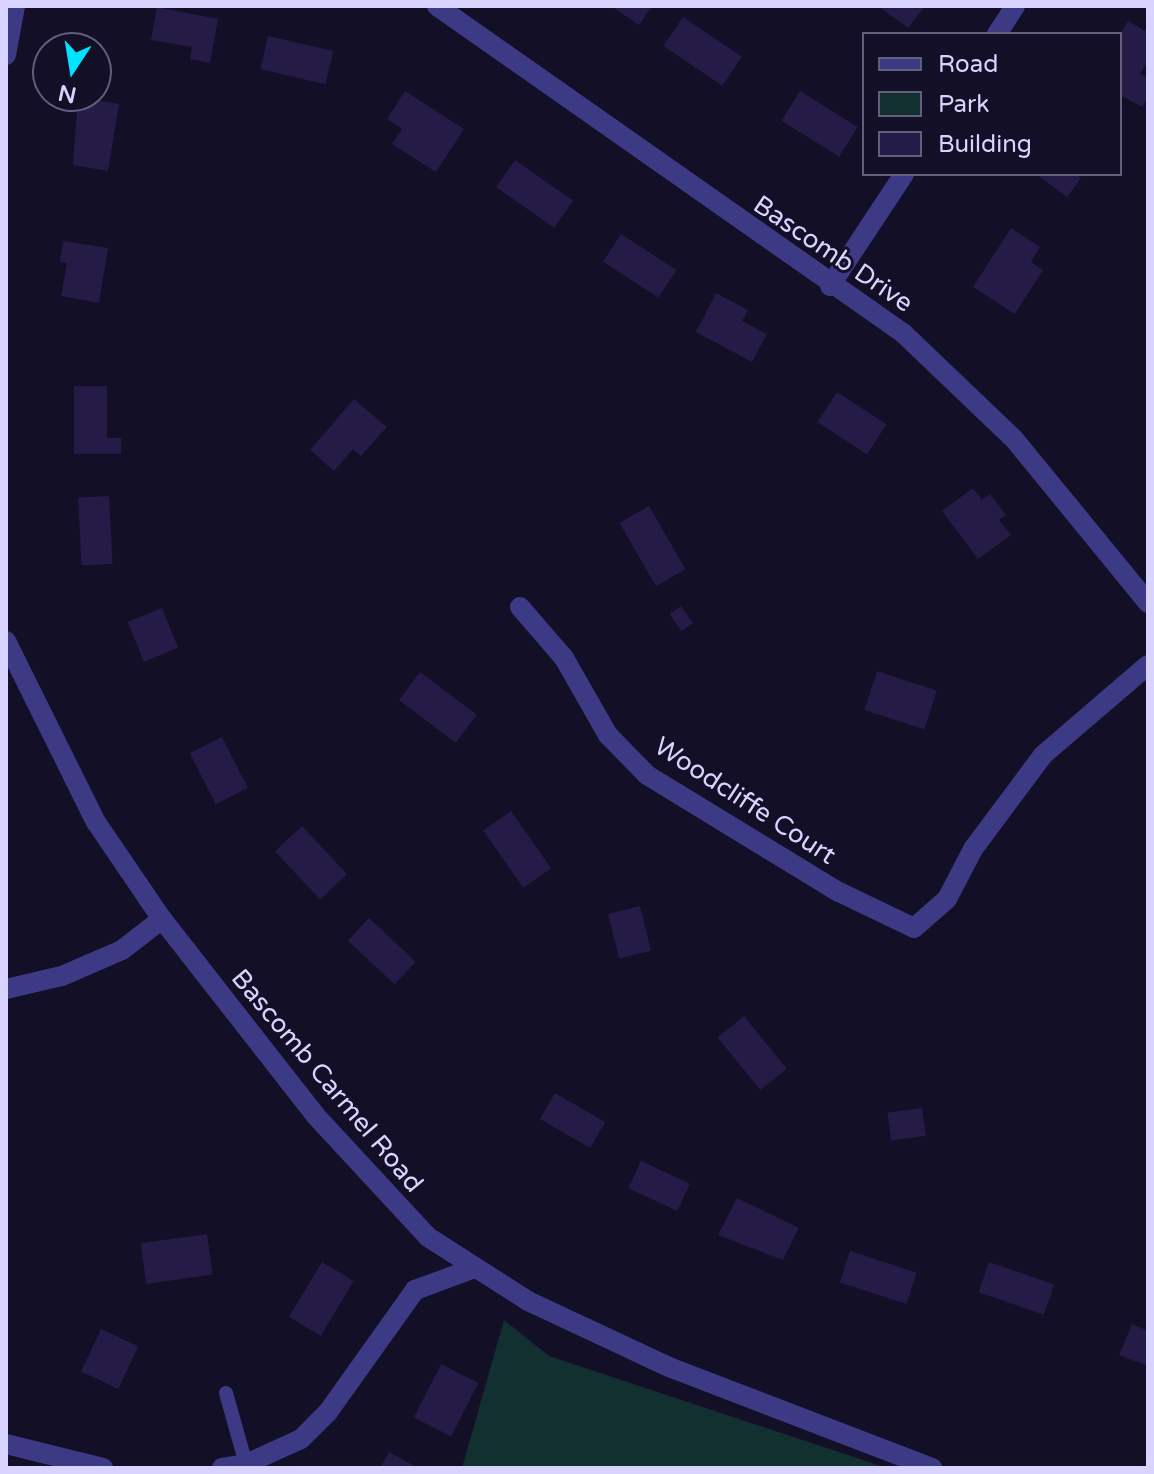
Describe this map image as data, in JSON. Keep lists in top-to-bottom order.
{
  "streets": {
    "street": ["Bascomb Drive", "Woodcliffe Court", "Bascomb Carmel Road"]
  },
  "legend": ["Road", "Park", "Building"],
  "north": "bottom"
}
